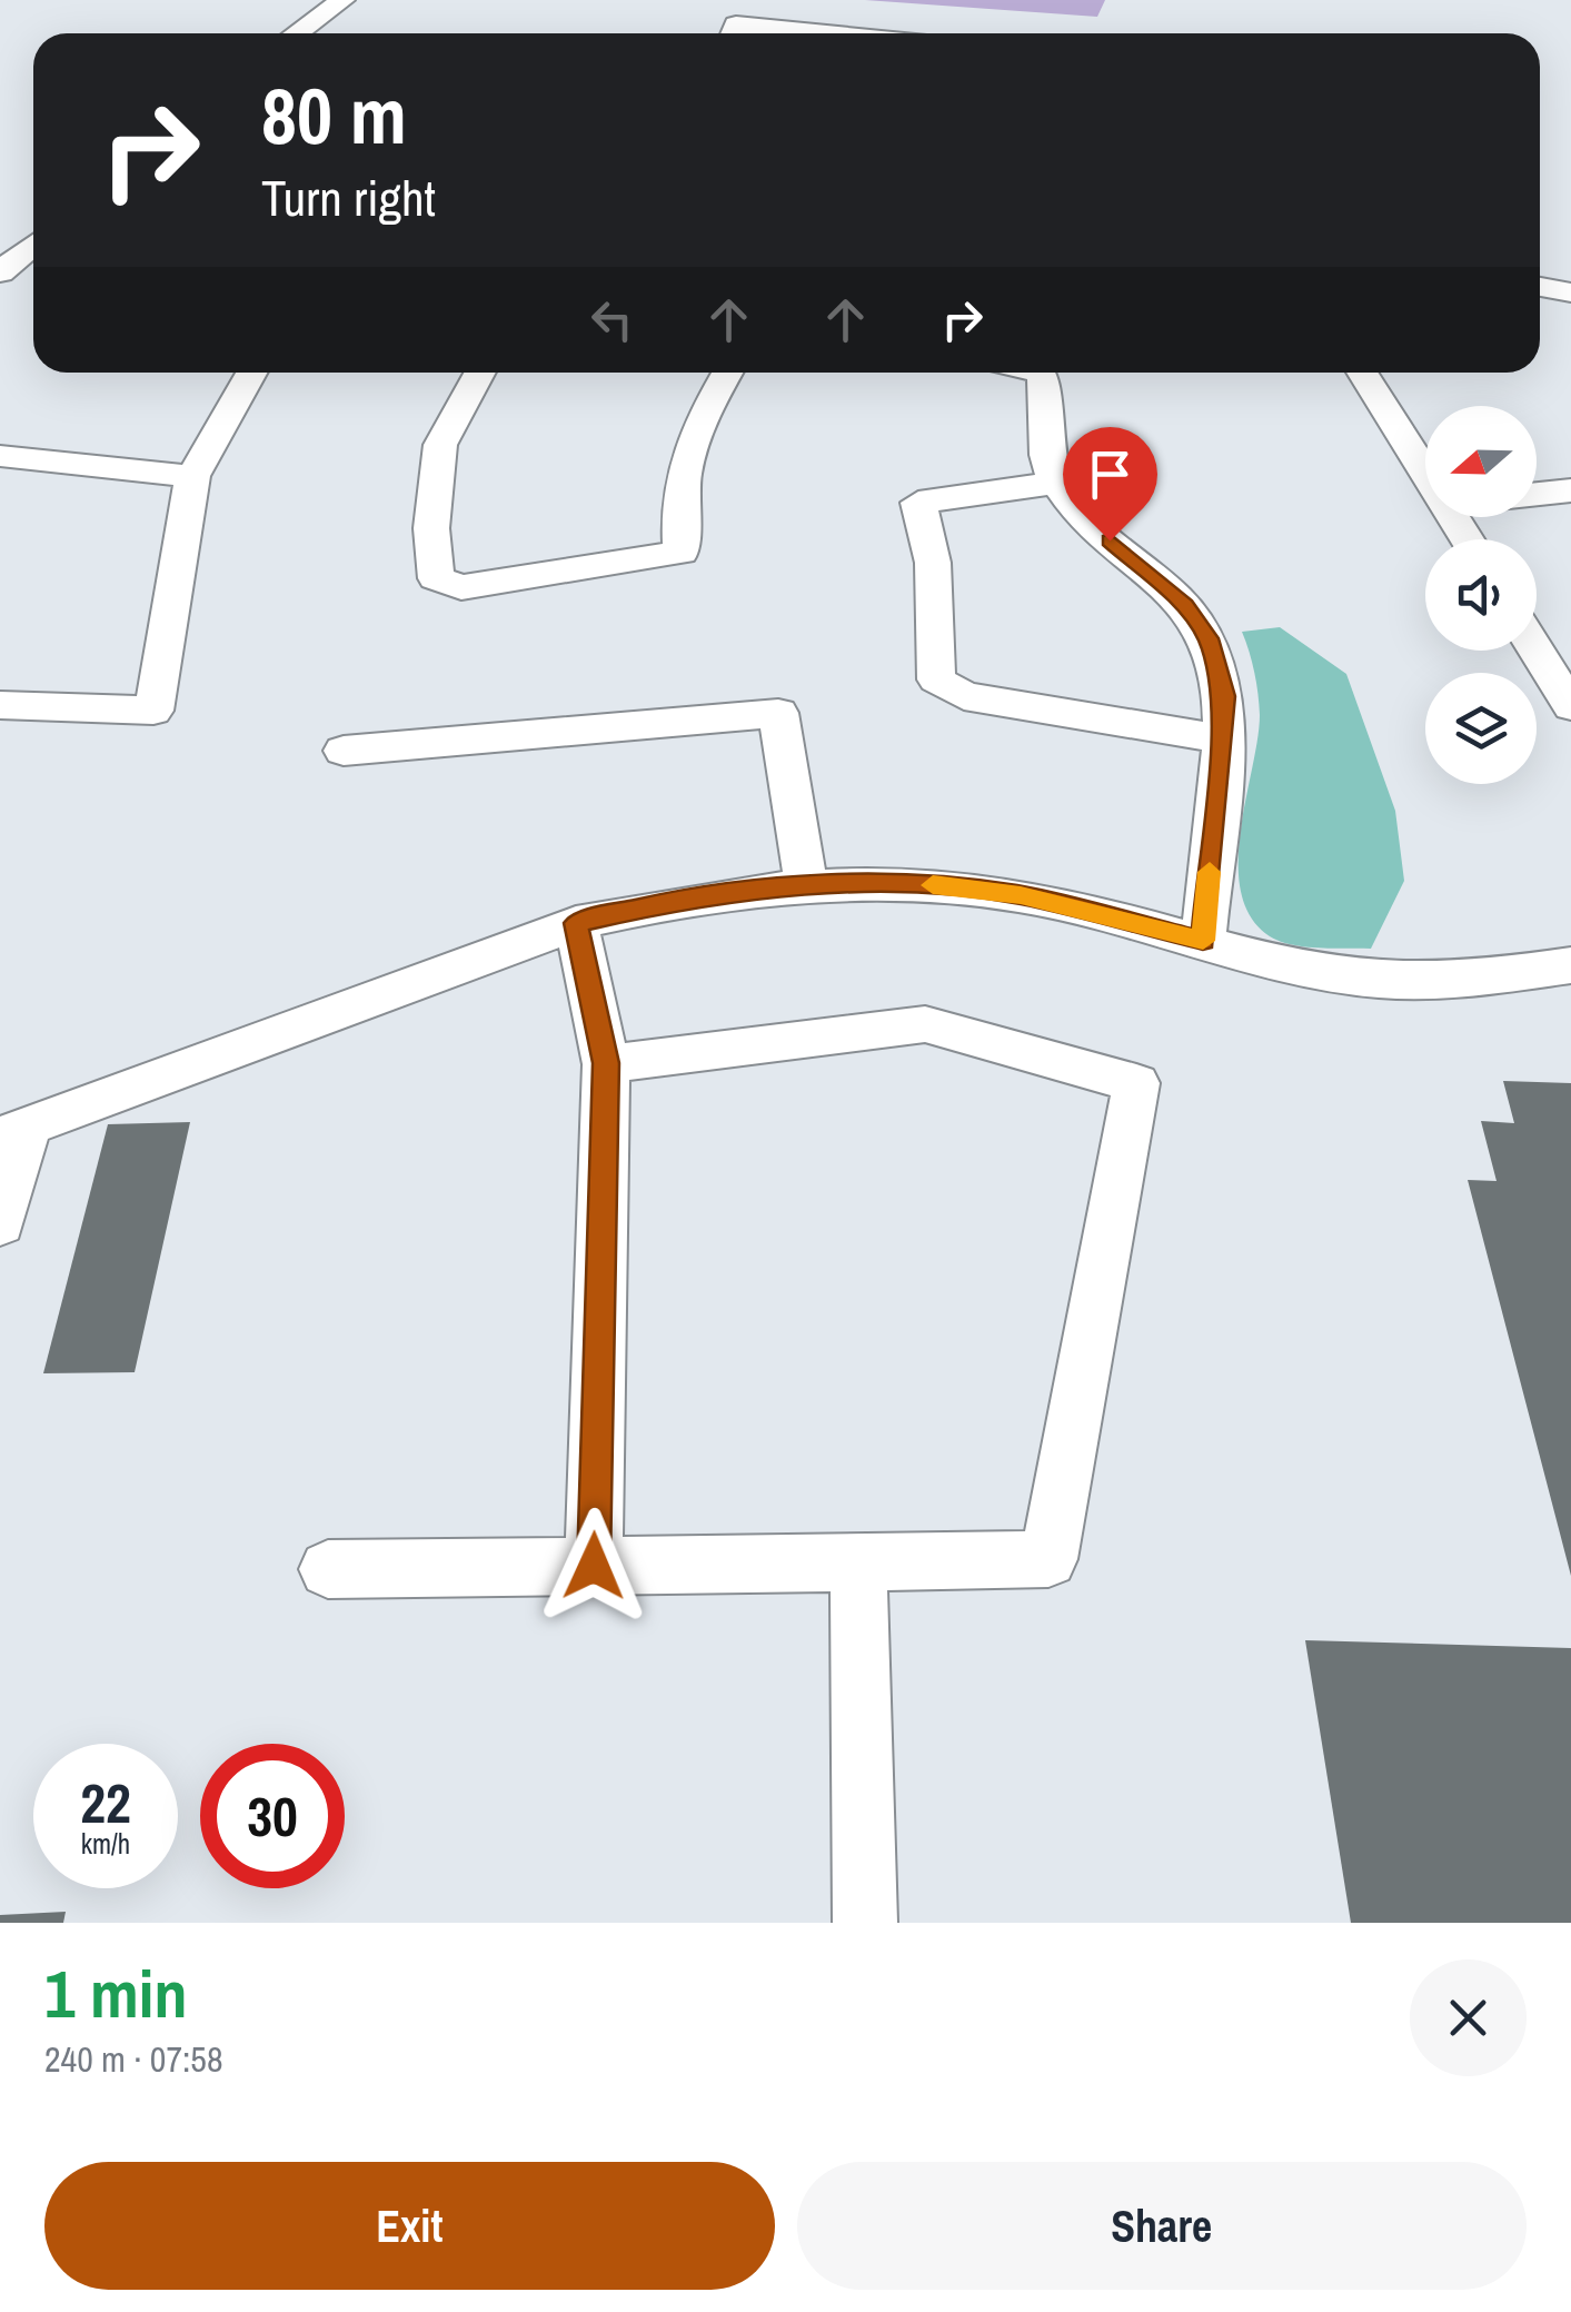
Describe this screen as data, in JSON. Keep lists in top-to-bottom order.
{
  "north": "left",
  "page": {
    "turn": ["80 m", "Turn right"],
    "speed": "22 km/h",
    "limit": "30",
    "heading": ["1 min", "240 m · 07:58"],
    "buttons": ["Exit", "Share"]
  }
}
